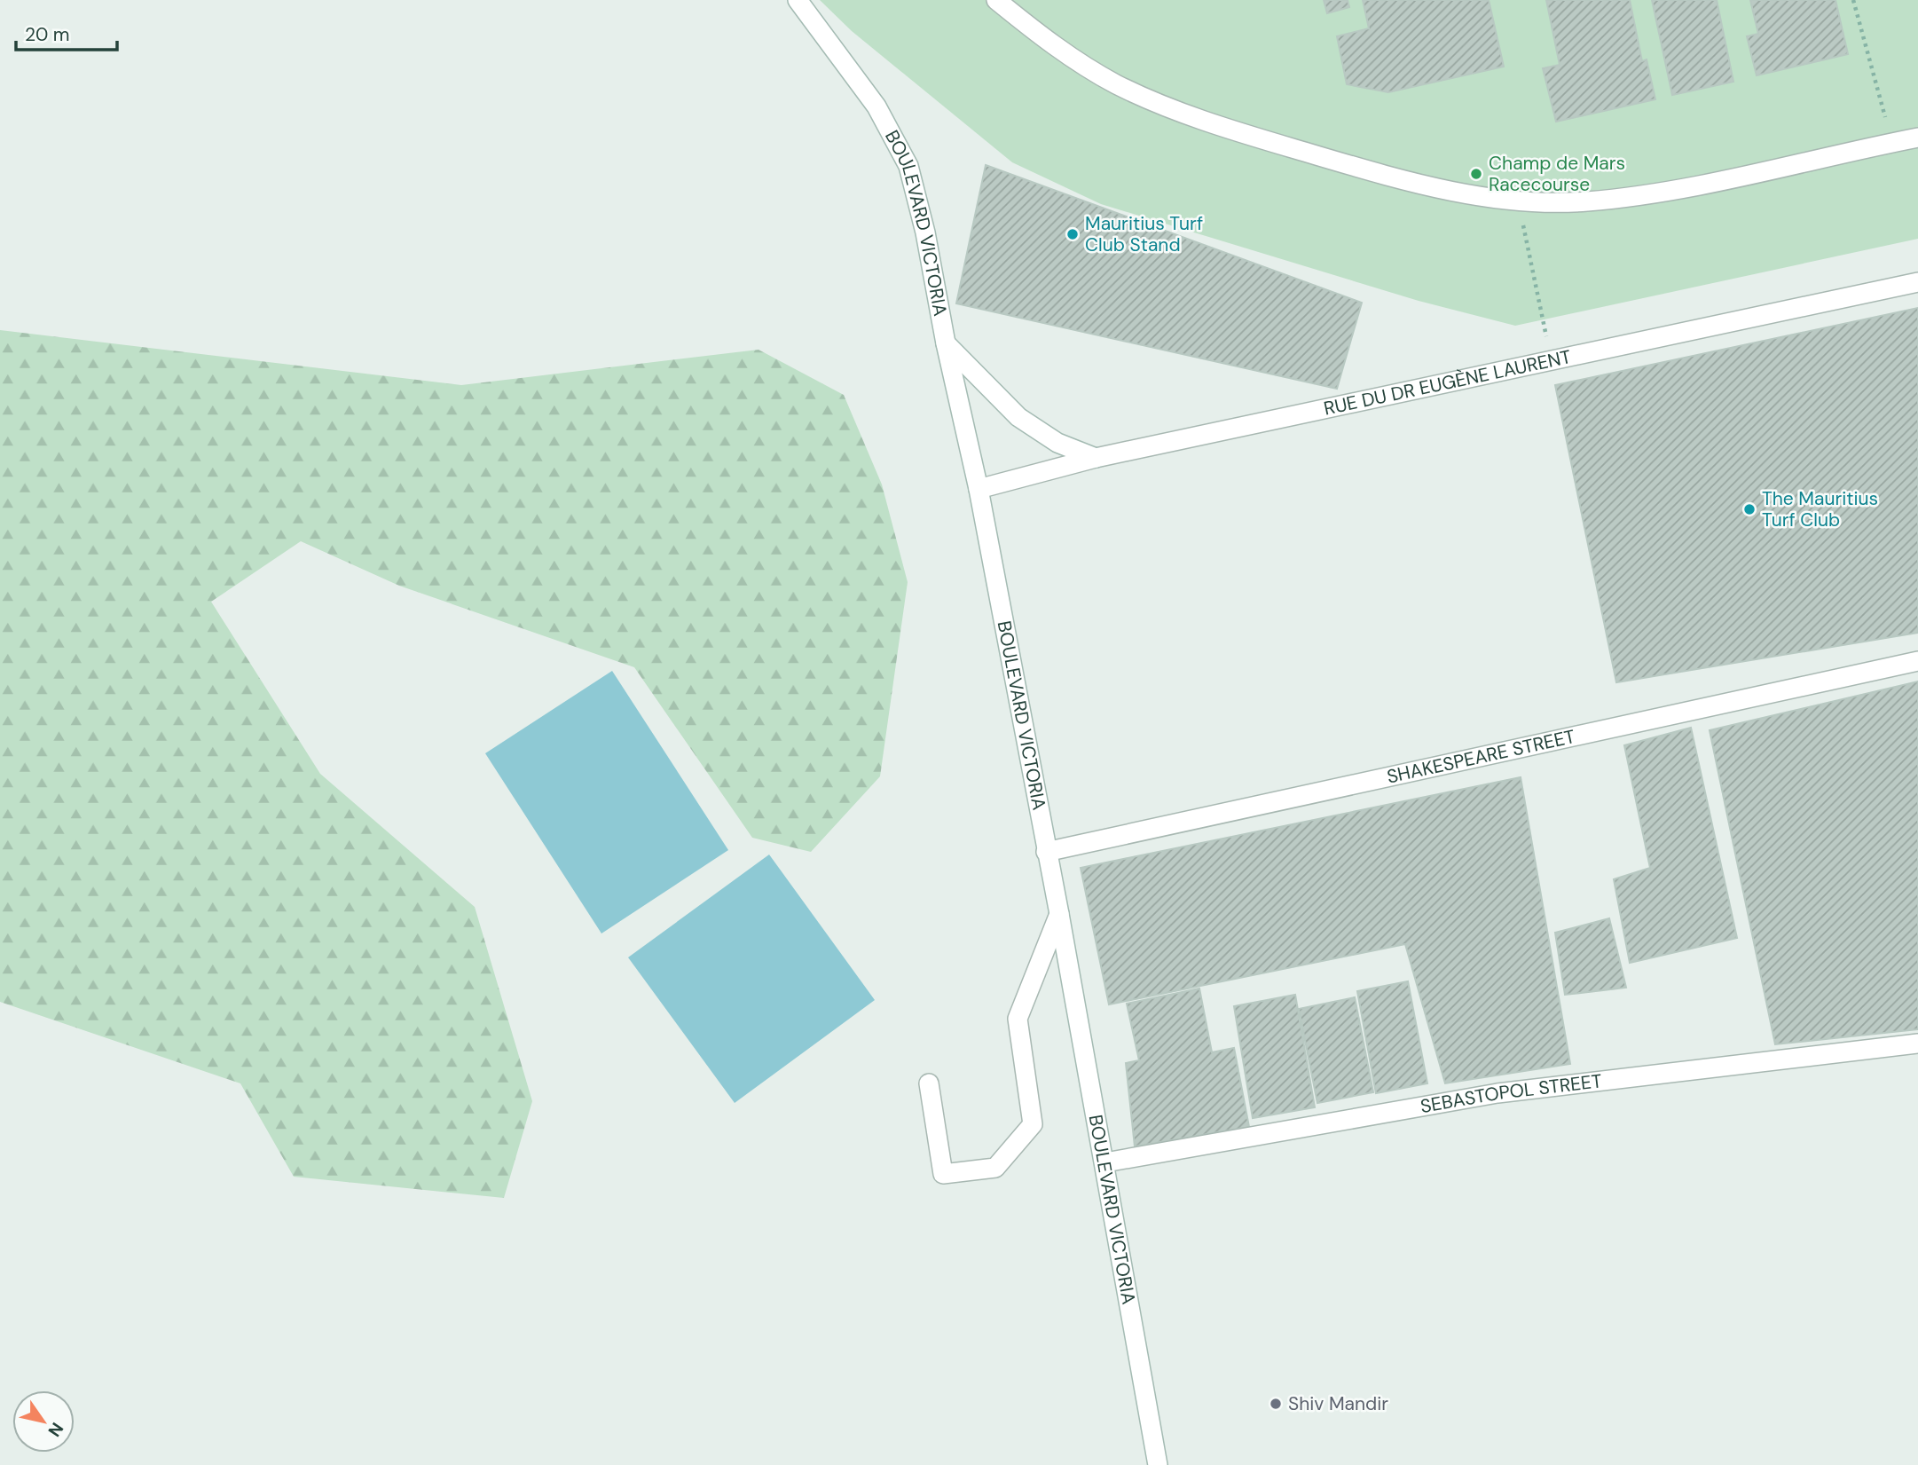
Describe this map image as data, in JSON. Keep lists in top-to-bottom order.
{
  "streets": {
    "street": [
      "BOULEVARD VICTORIA",
      "RUE DU DR EUGÈNE LAURENT",
      "SHAKESPEARE STREET",
      "SEBASTOPOL STREET"
    ]
  },
  "crossings": [
    ["BOULEVARD VICTORIA", "RUE DU DR EUGÈNE LAURENT"],
    ["BOULEVARD VICTORIA", "SHAKESPEARE STREET"],
    ["BOULEVARD VICTORIA", "SEBASTOPOL STREET"]
  ],
  "places": [
    "Champ de Mars Racecourse",
    "Mauritius Turf Club Stand",
    "The Mauritius Turf Club",
    "Shiv Mandir"
  ],
  "scale_bar": "20 m",
  "north": "bottom right"
}
